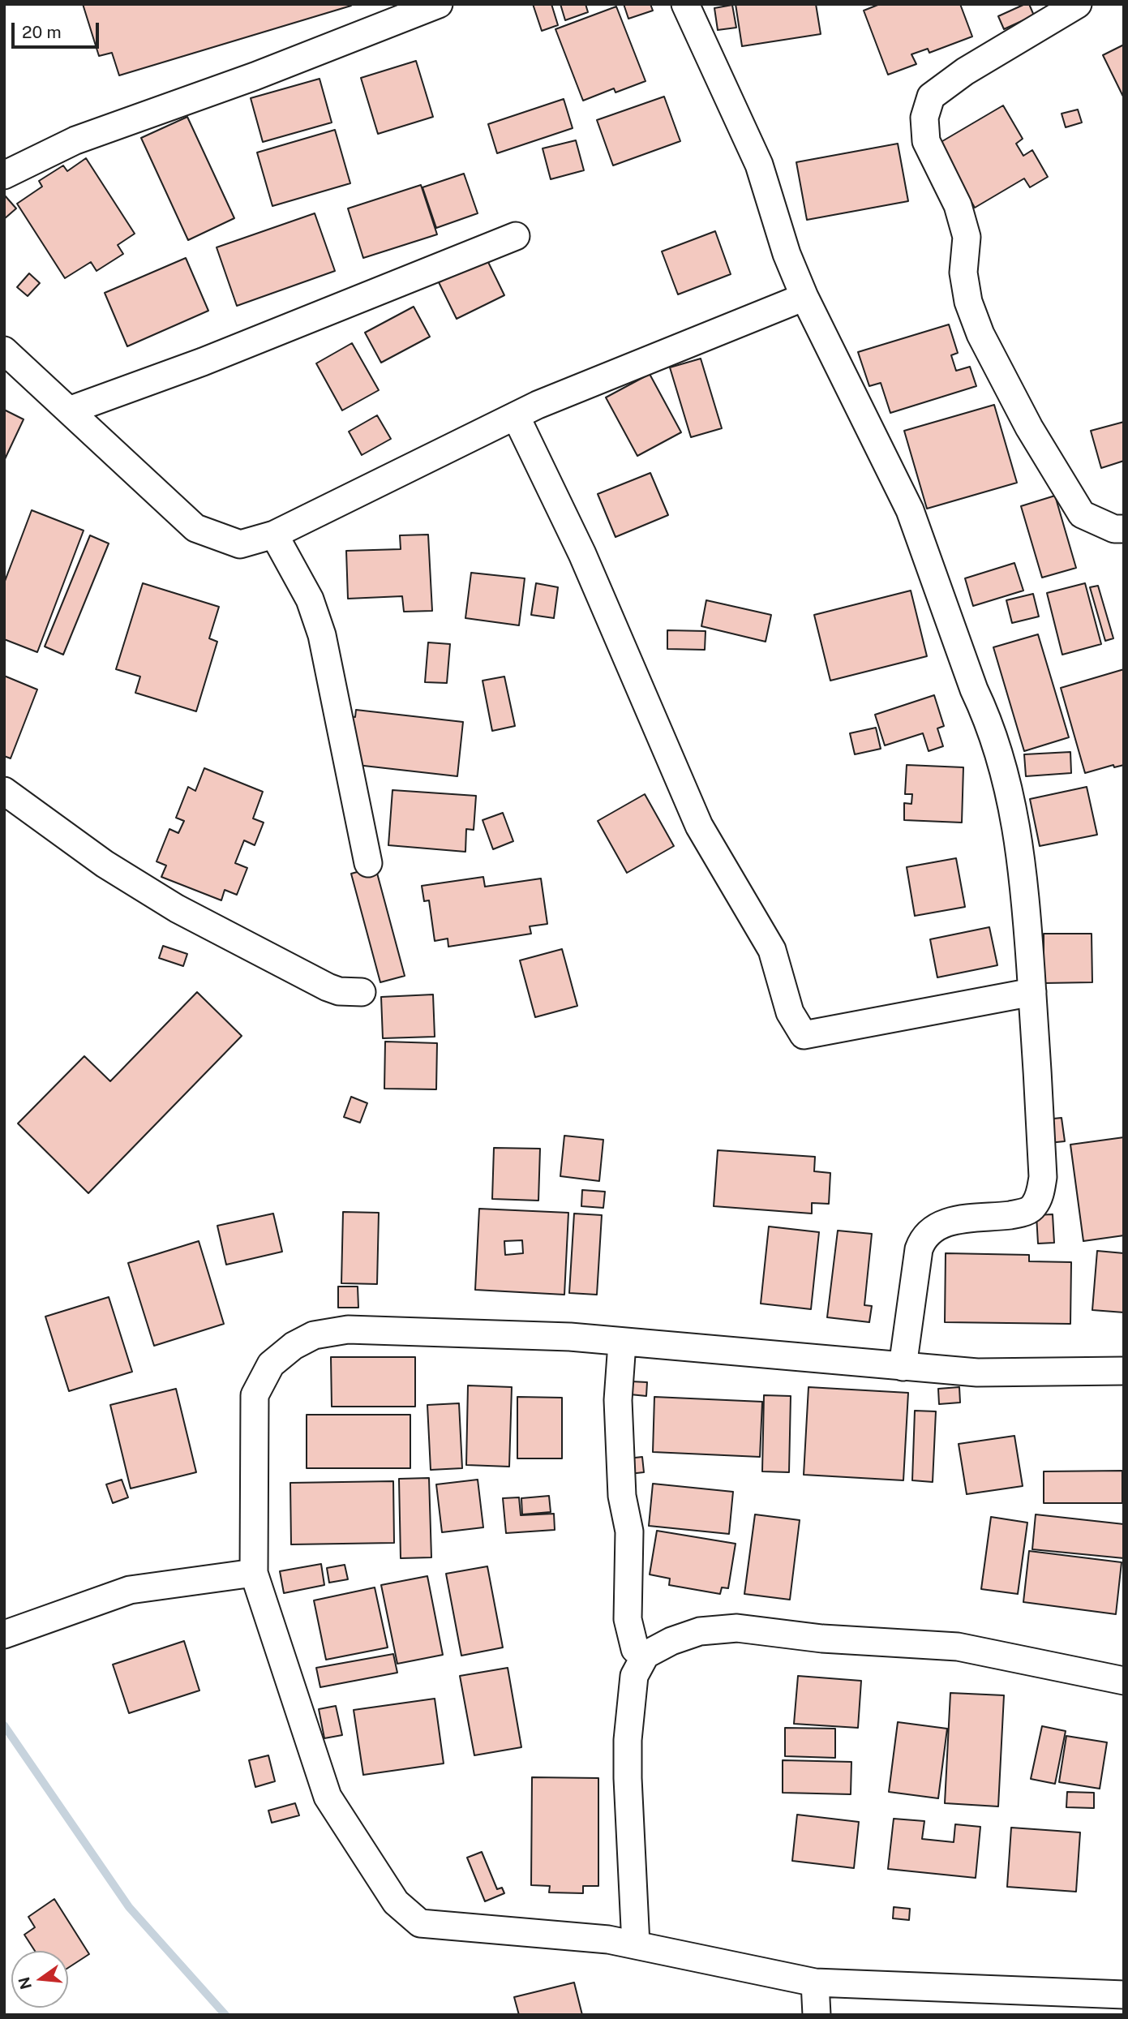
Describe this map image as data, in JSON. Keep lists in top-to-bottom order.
{
  "scale_bar": "20 m",
  "north": "left"
}
